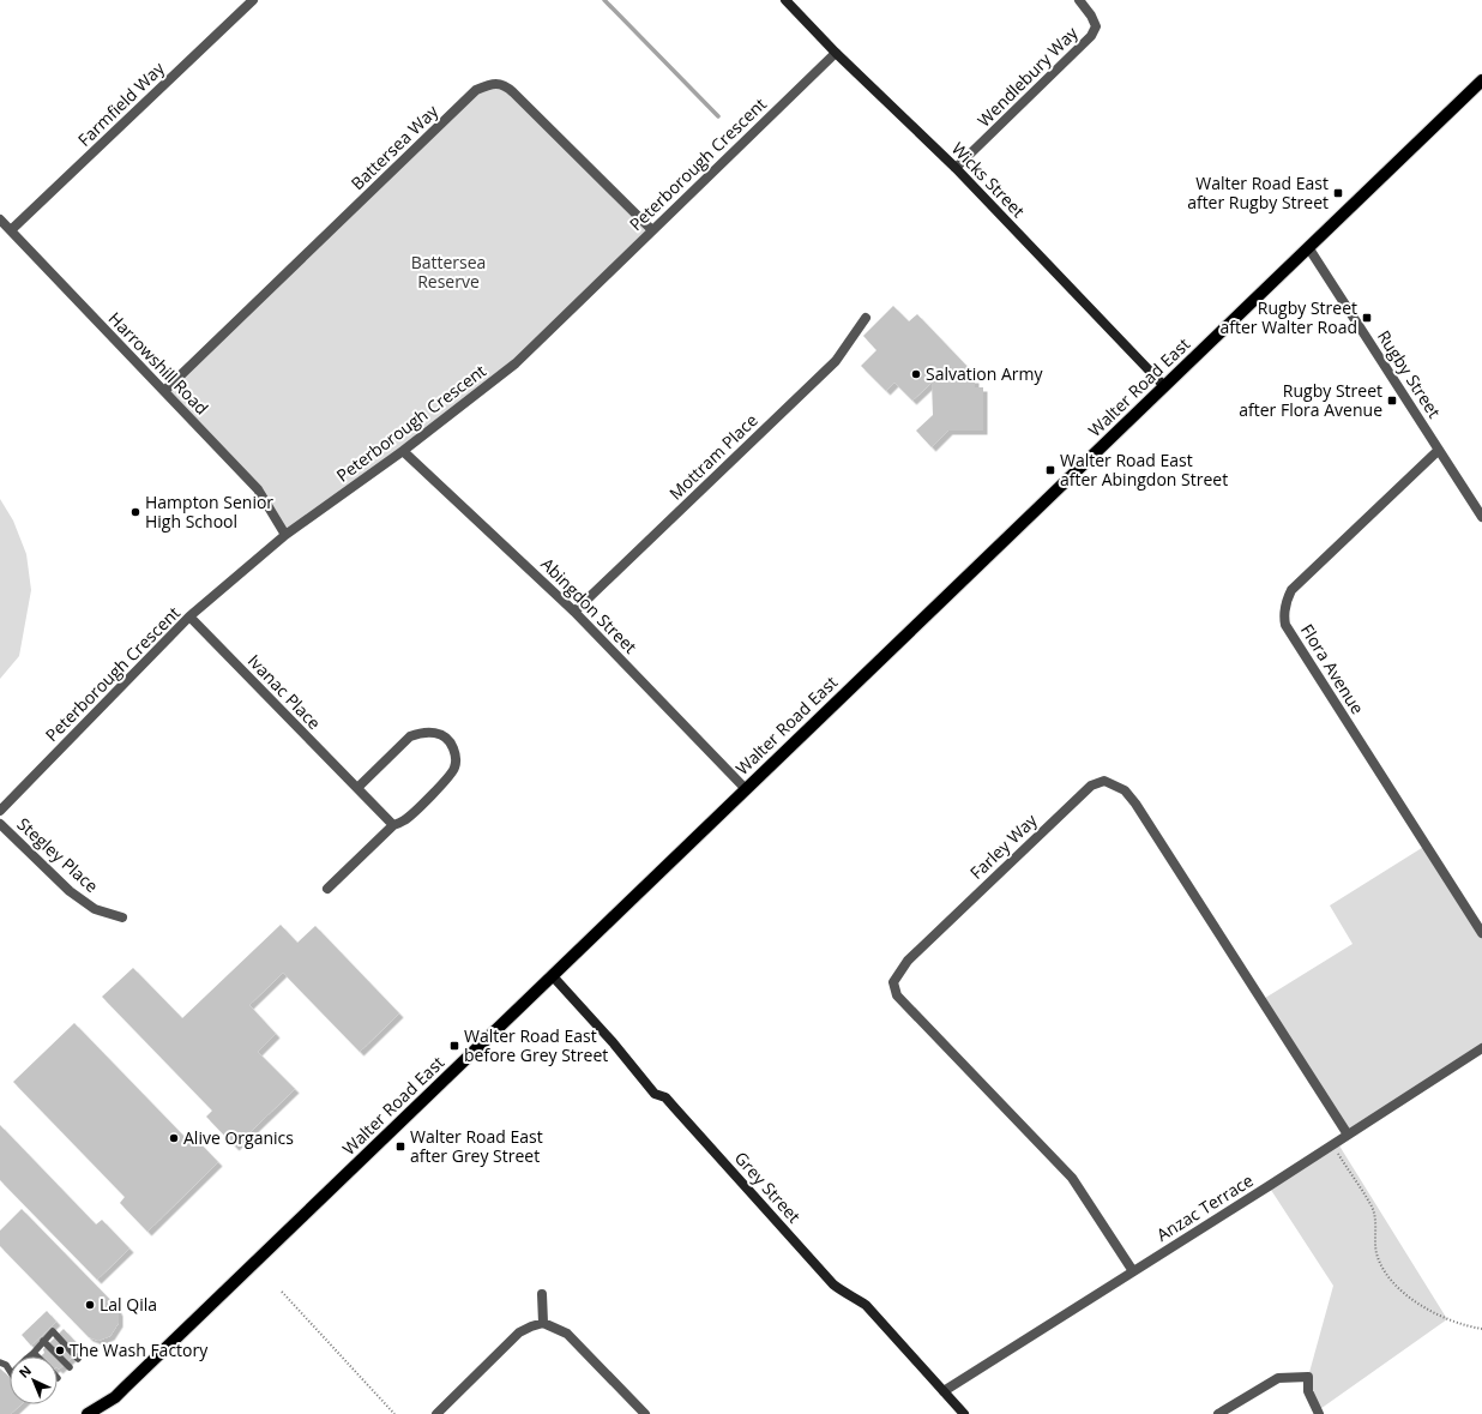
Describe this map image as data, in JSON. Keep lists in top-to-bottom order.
{
  "streets": {
    "main road": ["Walter Road East"],
    "street": [
      "Wendlebury Way",
      "Farmfield Way",
      "Battersea Way",
      "Peterborough Crescent",
      "Wicks Street",
      "Harrowshill Road",
      "Rugby Street",
      "Mottram Place",
      "Abingdon Street",
      "Flora Avenue",
      "Ivanac Place",
      "Farley Way",
      "Stegley Place",
      "Grey Street",
      "Anzac Terrace"
    ]
  },
  "crossings": [
    ["Wendlebury Way", "Wicks Street"],
    ["Farmfield Way", "Harrowshill Road"],
    ["Battersea Way", "Peterborough Crescent"],
    ["Battersea Way", "Harrowshill Road"],
    ["Peterborough Crescent", "Wicks Street"],
    ["Peterborough Crescent", "Harrowshill Road"],
    ["Peterborough Crescent", "Abingdon Street"],
    ["Peterborough Crescent", "Ivanac Place"],
    ["Wicks Street", "Walter Road East"],
    ["Rugby Street", "Walter Road East"],
    ["Rugby Street", "Flora Avenue"],
    ["Walter Road East", "Abingdon Street"],
    ["Walter Road East", "Grey Street"],
    ["Mottram Place", "Abingdon Street"],
    ["Farley Way", "Anzac Terrace"],
    ["Grey Street", "Anzac Terrace"]
  ],
  "parks": ["Battersea Reserve"],
  "places": {
    "transit": [
      "Walter Road East after Rugby Street",
      "Rugby Street after Walter Road",
      "Rugby Street after Flora Avenue",
      "Walter Road East after Abingdon Street",
      "Walter Road East before Grey Street",
      "Walter Road East after Grey Street"
    ],
    "other": [
      "Salvation Army",
      "Hampton Senior High School",
      "Alive Organics",
      "Lal Qila",
      "The Wash Factory"
    ]
  },
  "north": "top left"
}
